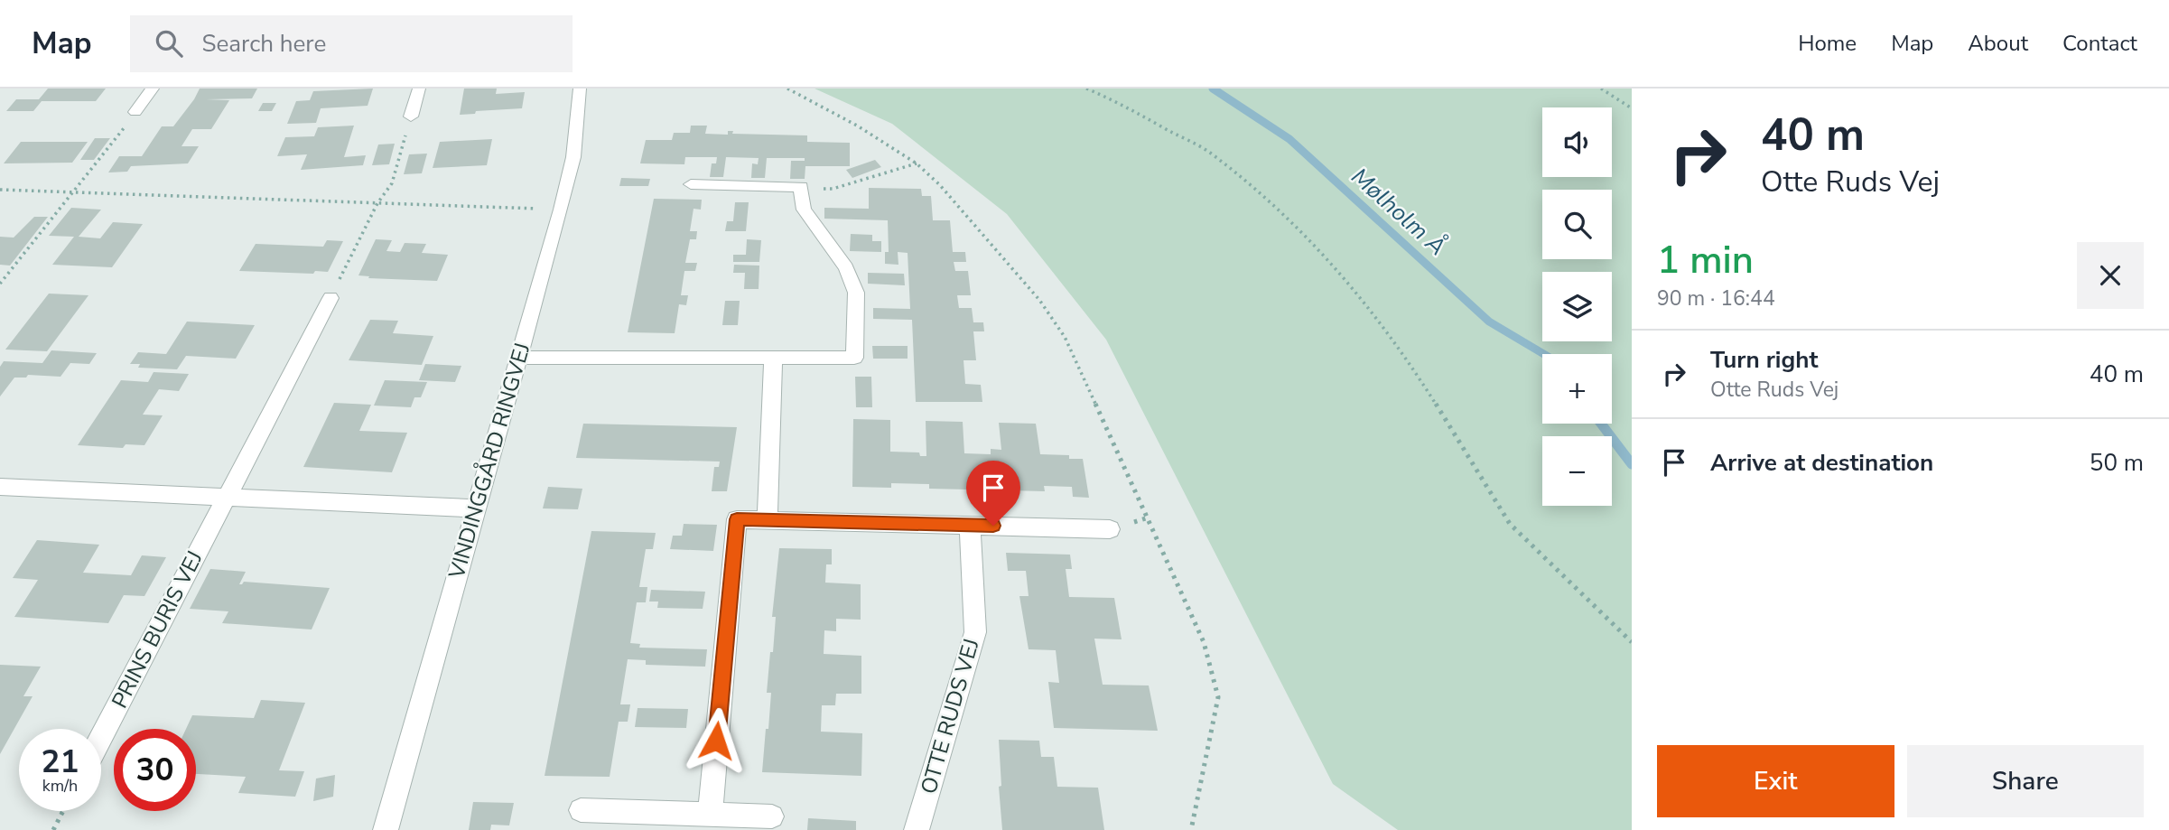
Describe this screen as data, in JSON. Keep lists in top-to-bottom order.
{
  "streets": {
    "street": ["VINDINGGÅRD RINGVEJ", "PRINS BURIS VEJ", "OTTE RUDS VEJ"]
  },
  "water": ["Mølholm Å"],
  "page": {
    "header": "Map",
    "search": "Search here",
    "nav": [
      "Home",
      "Map",
      "About",
      "Contact"
    ],
    "turn": ["40 m", "Otte Ruds Vej"],
    "map_buttons": ["+", "−"],
    "heading": ["1 min", "90 m · 16:44"],
    "list": [
      {
        "name": "Turn right",
        "note": "Otte Ruds Vej",
        "value": "40 m"
      },
      {
        "name": "Arrive at destination",
        "value": "50 m"
      }
    ],
    "speed": "21 km/h",
    "limit": "30",
    "buttons": ["Exit", "Share"]
  }
}
